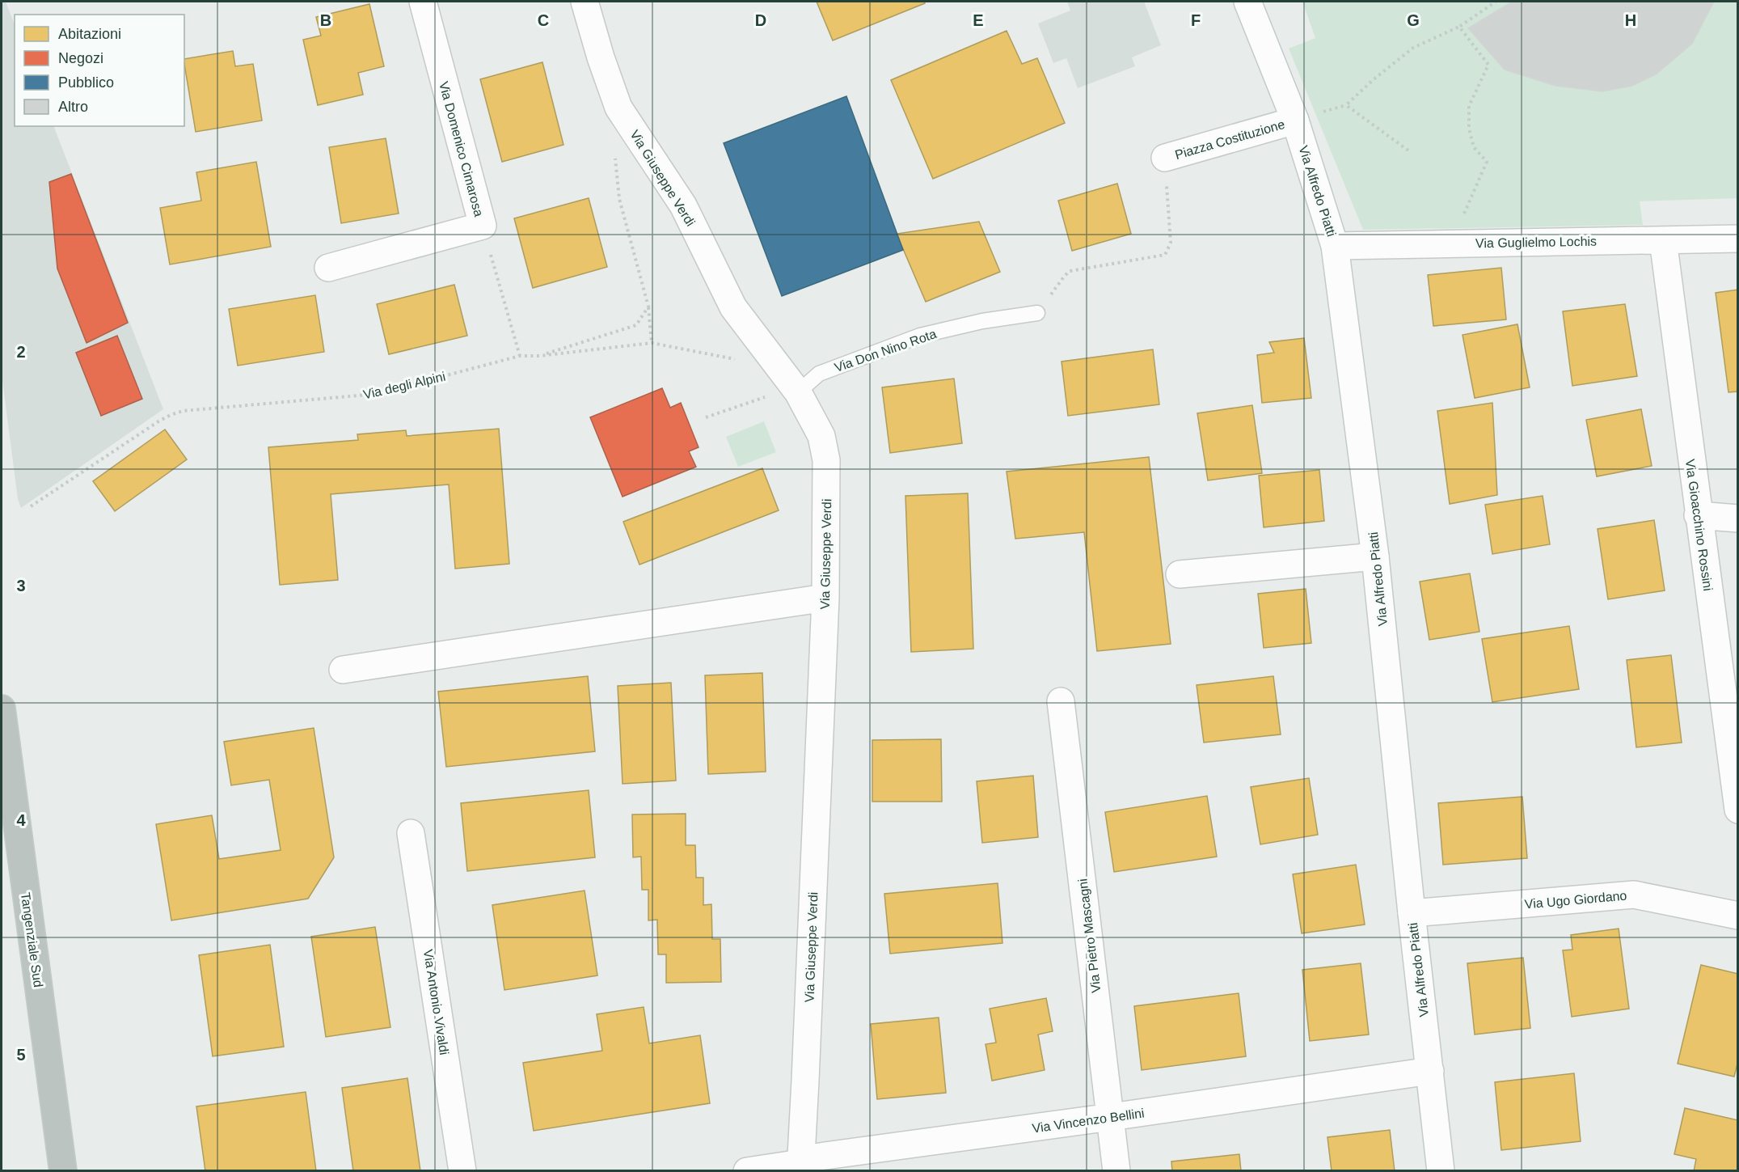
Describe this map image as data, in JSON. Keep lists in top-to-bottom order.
{
  "streets": {
    "highway": ["Tangenziale Sud"],
    "street": [
      "Piazza Costituzione",
      "Via Domenico Cimarosa",
      "Via Giuseppe Verdi",
      "Via Alfredo Piatti",
      "Via Guglielmo Lochis",
      "Via Gioacchino Rossini",
      "Via Ugo Giordano",
      "Via Pietro Mascagni",
      "Via Antonio Vivaldi",
      "Via Vincenzo Bellini"
    ],
    "lane": ["Via Don Nino Rota"],
    "path": ["Via degli Alpini"]
  },
  "crossings": [
    ["Piazza Costituzione", "Via Alfredo Piatti"],
    ["Via Giuseppe Verdi", "Via Don Nino Rota"],
    ["Via Giuseppe Verdi", "Via degli Alpini"],
    ["Via Giuseppe Verdi", "Via Vincenzo Bellini"],
    ["Via Alfredo Piatti", "Via Guglielmo Lochis"],
    ["Via Alfredo Piatti", "Via Ugo Giordano"],
    ["Via Alfredo Piatti", "Via Vincenzo Bellini"],
    ["Via Guglielmo Lochis", "Via Gioacchino Rossini"],
    ["Via Pietro Mascagni", "Via Vincenzo Bellini"]
  ],
  "legend": [
    "Abitazioni",
    "Negozi",
    "Pubblico",
    "Altro"
  ],
  "grid": {
    "columns": [
      "B",
      "C",
      "D",
      "E",
      "F",
      "G",
      "H"
    ],
    "rows": [
      "2",
      "3",
      "4",
      "5"
    ]
  }
}
